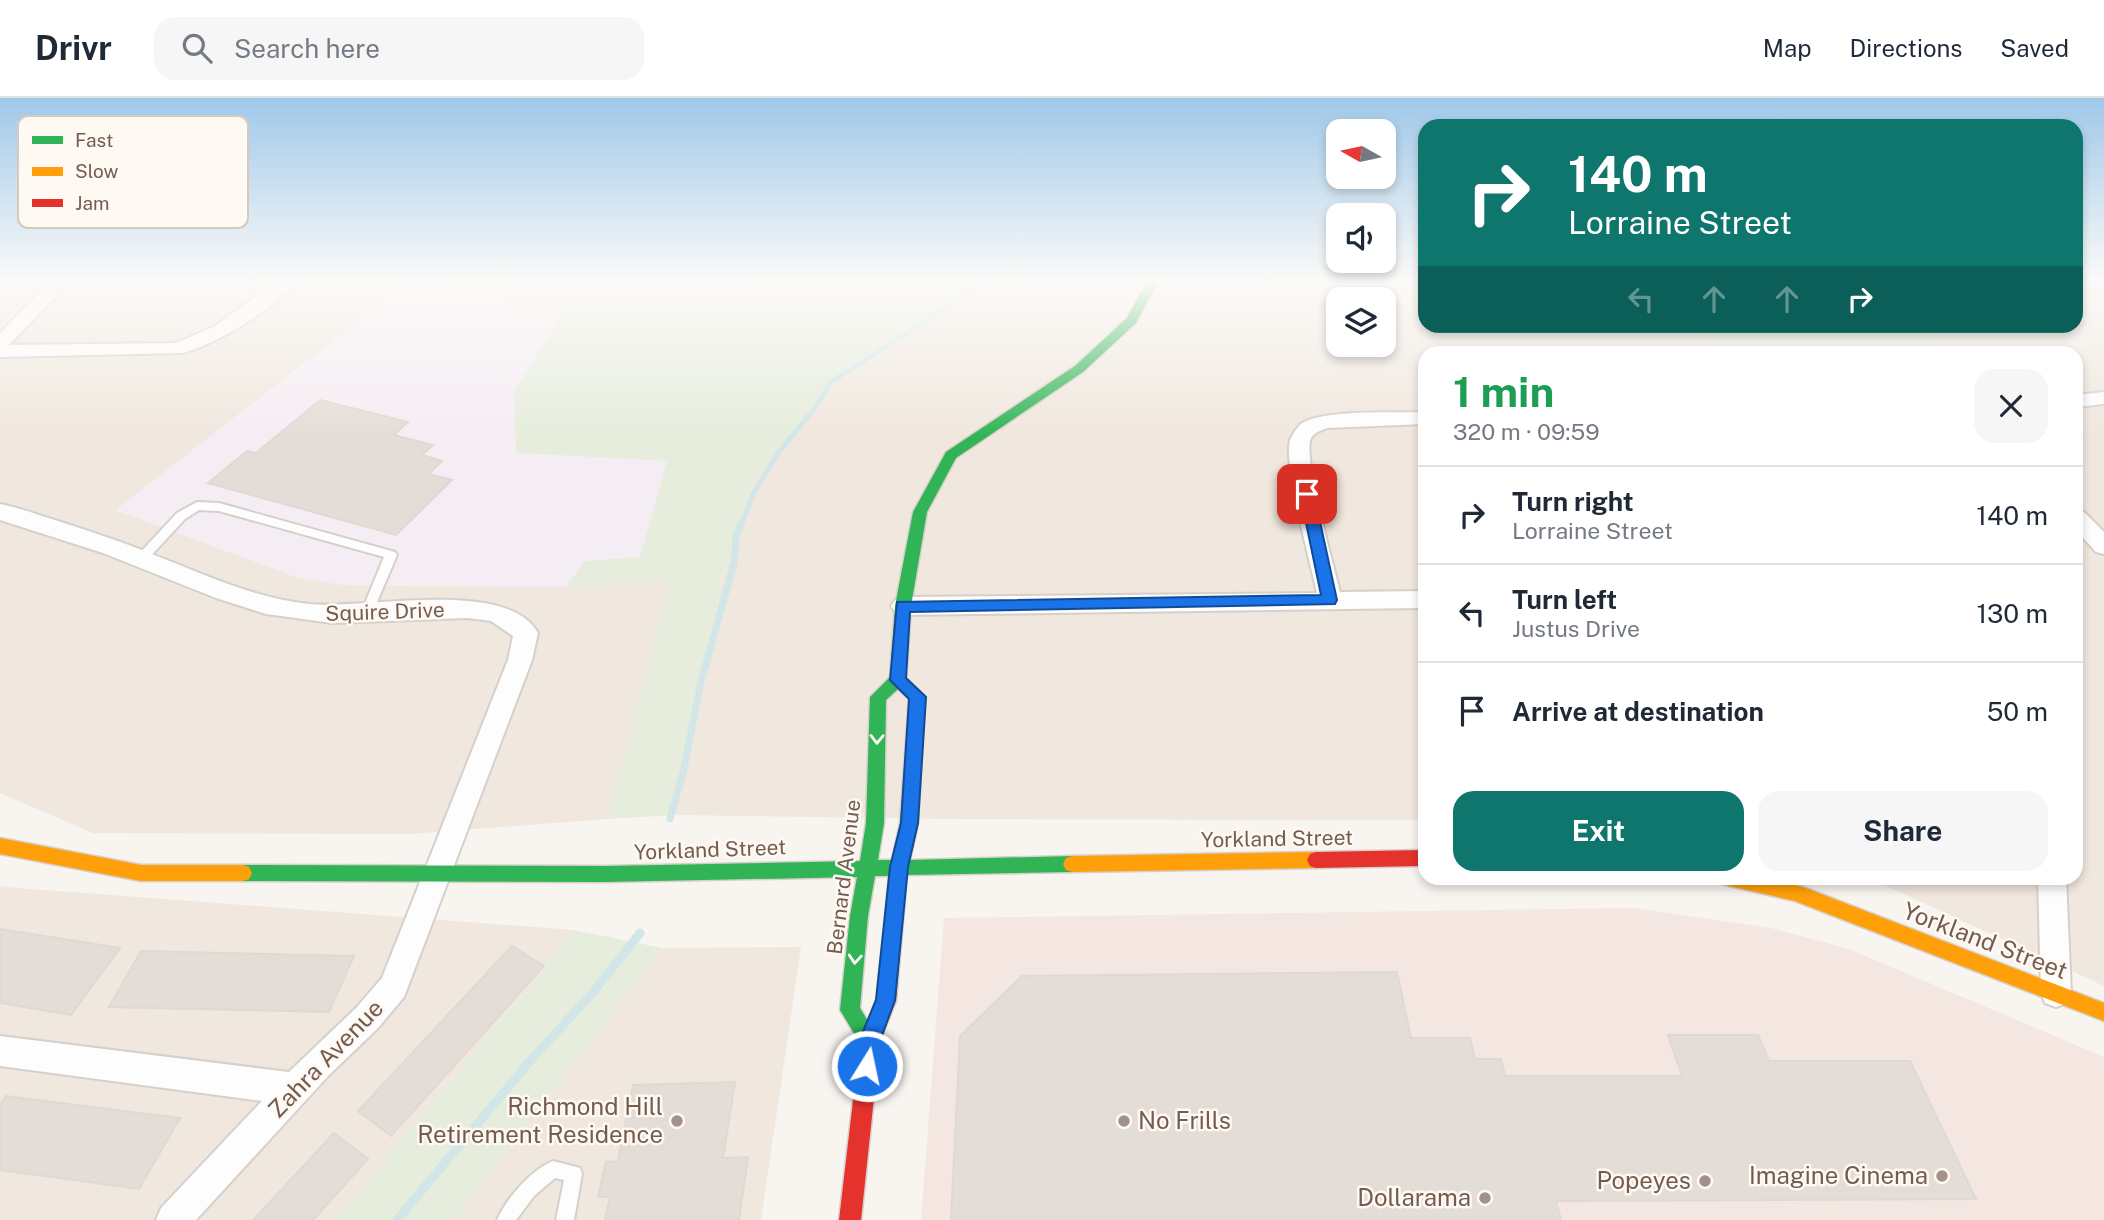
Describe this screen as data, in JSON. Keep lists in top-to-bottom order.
{
  "streets": {
    "street": [
      "Squire Drive",
      "Yorkland Street",
      "Bernard Avenue",
      "Zahra Avenue"
    ]
  },
  "crossings": [
    ["Squire Drive", "Yorkland Street"],
    ["Squire Drive", "Zahra Avenue"],
    ["Yorkland Street", "Bernard Avenue"],
    ["Yorkland Street", "Zahra Avenue"]
  ],
  "places": [
    "Richmond Hill Retirement Residence",
    "No Frills",
    "Imagine Cinema",
    "Popeyes",
    "Dollarama"
  ],
  "legend": ["Fast", "Slow", "Jam"],
  "north": "left",
  "page": {
    "header": "Drivr",
    "search": "Search here",
    "nav": ["Map", "Directions", "Saved"],
    "turn": ["140 m", "Lorraine Street"],
    "heading": ["1 min", "320 m · 09:59"],
    "list": [
      {
        "name": "Turn right",
        "note": "Lorraine Street",
        "value": "140 m"
      },
      {
        "name": "Turn left",
        "note": "Justus Drive",
        "value": "130 m"
      },
      {
        "name": "Arrive at destination",
        "value": "50 m"
      }
    ],
    "buttons": ["Exit", "Share"]
  }
}
